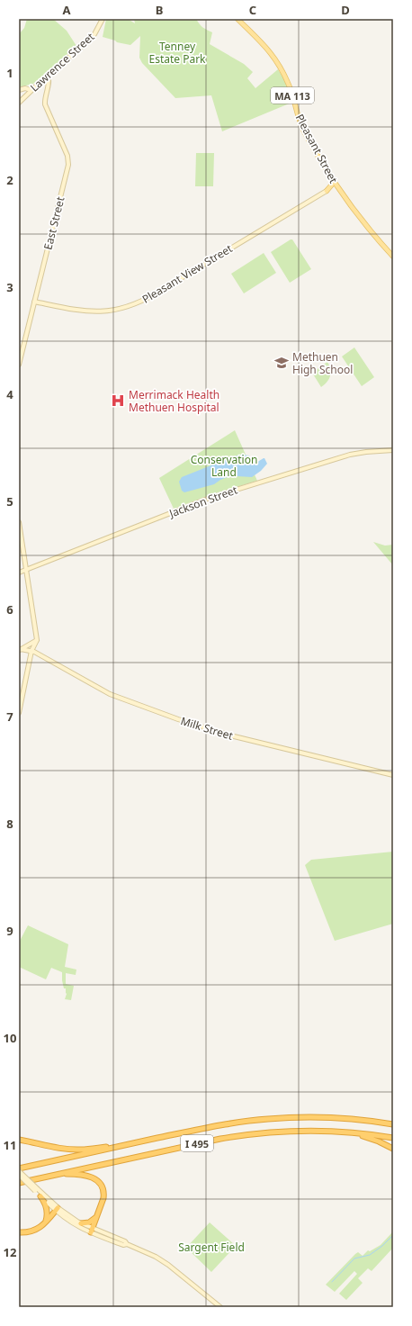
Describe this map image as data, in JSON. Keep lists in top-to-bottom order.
{
  "streets": {
    "highway": ["I 495"],
    "main road": [
      "Lawrence Street",
      "MA 113",
      "Pleasant Street",
      "East Street",
      "Pleasant View Street",
      "Jackson Street",
      "Milk Street"
    ]
  },
  "crossings": [
    ["Lawrence Street", "East Street"],
    ["East Street", "Pleasant View Street"]
  ],
  "parks": ["Tenney Estate Park", "Conservation Land", "Sargent Field"],
  "places": {
    "school or university": ["Methuen High School"],
    "hospital": ["Merrimack Health Methuen Hospital"]
  },
  "grid": {
    "columns": [
      "A",
      "B",
      "C",
      "D"
    ],
    "rows": [
      "1",
      "2",
      "3",
      "4",
      "5",
      "6",
      "7",
      "8",
      "9",
      "10",
      "11",
      "12"
    ]
  }
}
